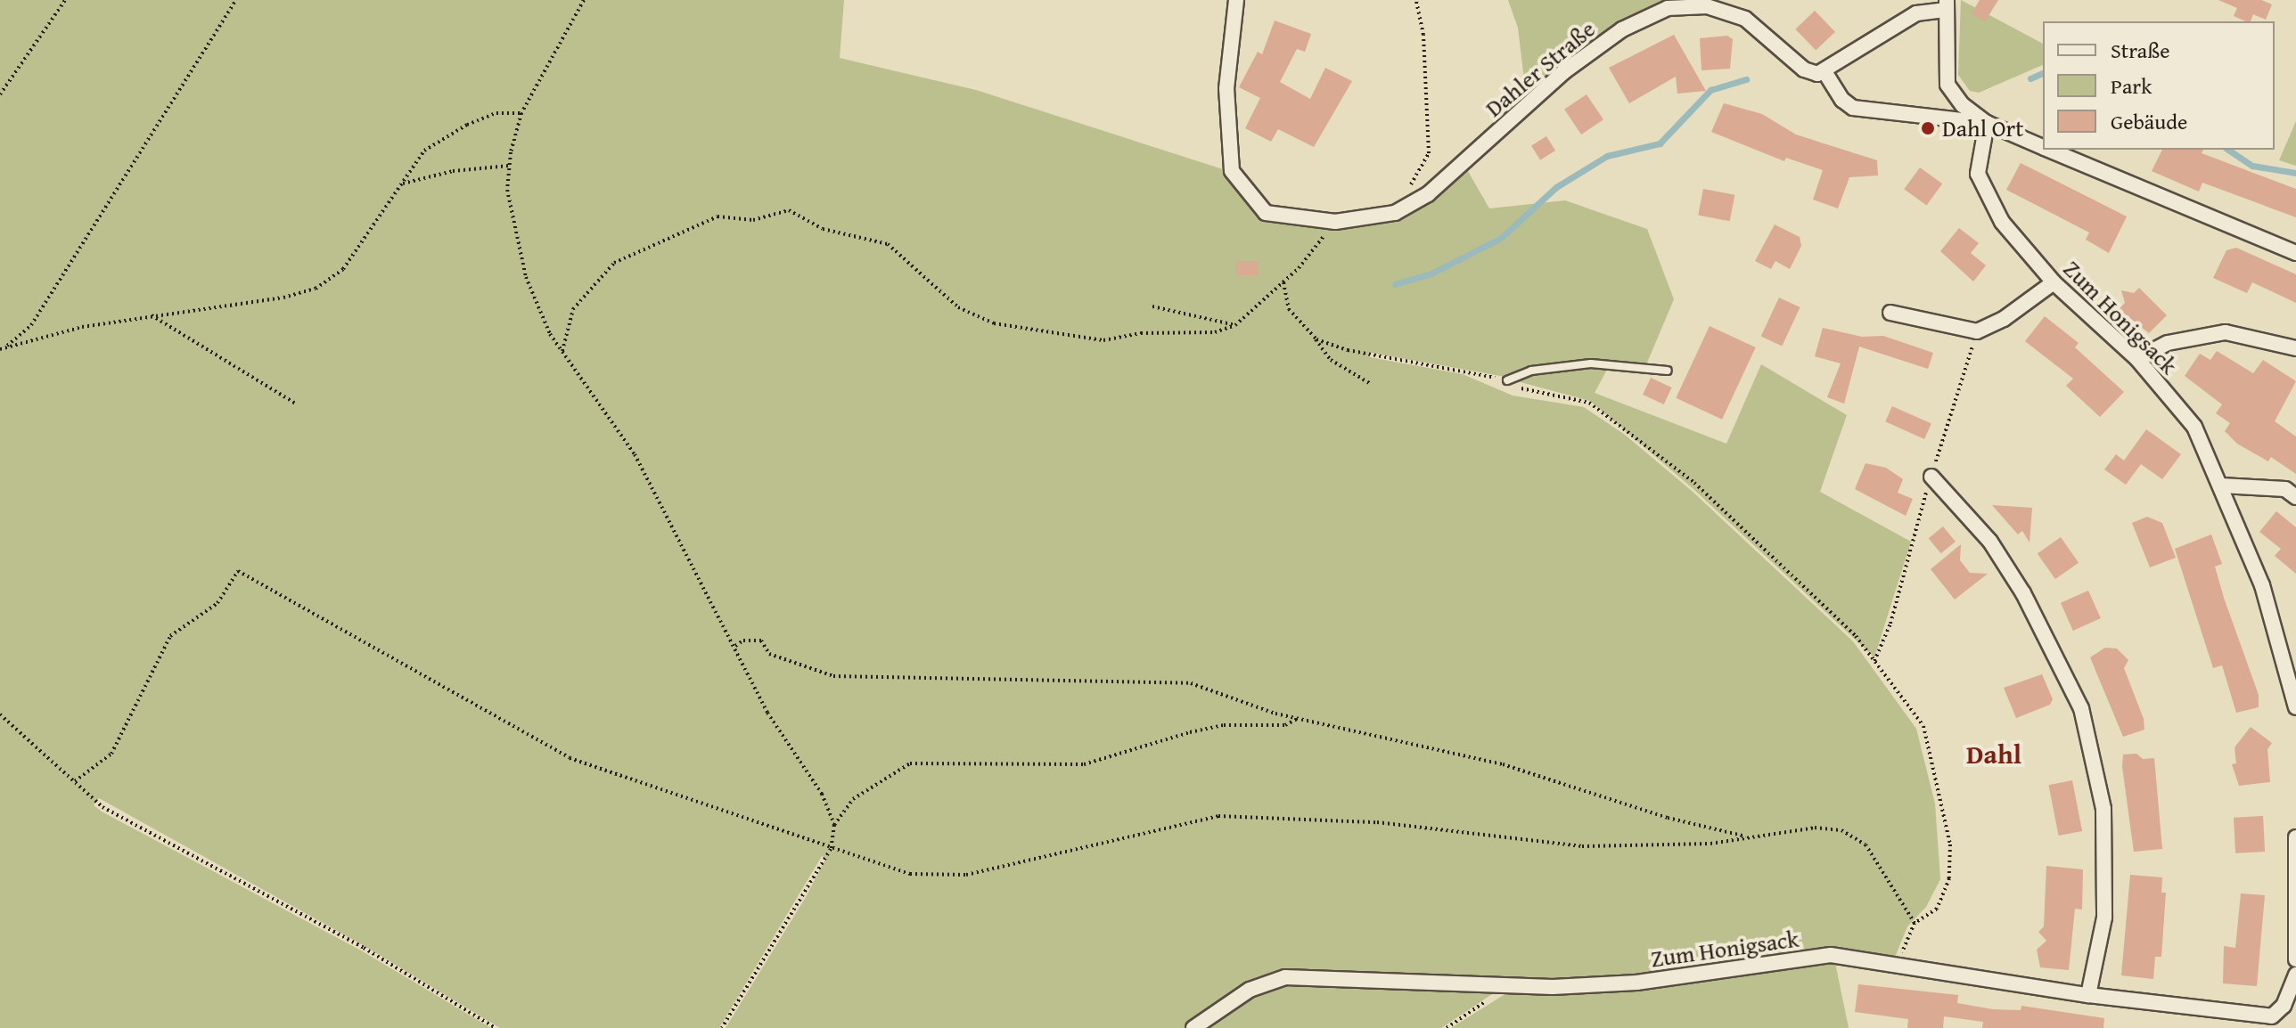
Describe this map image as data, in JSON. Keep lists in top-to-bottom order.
{
  "streets": {
    "street": ["Dahler Straße", "Zum Honigsack"]
  },
  "districts": ["Dahl"],
  "places": ["Dahl Ort"],
  "legend": ["Straße", "Park", "Gebäude"]
}
